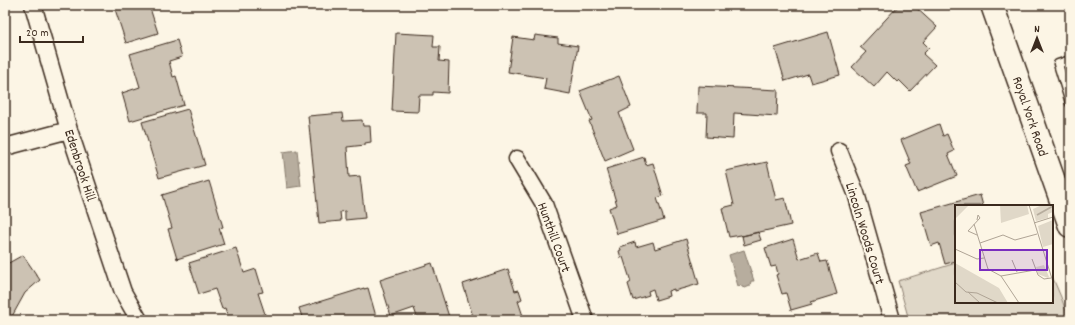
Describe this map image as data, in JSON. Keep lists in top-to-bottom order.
{
  "streets": {
    "main road": ["Royal York Road"],
    "street": ["Edenbrook Hill", "Lincoln Woods Court", "Hunthill Court"]
  },
  "scale_bar": "20 m",
  "north": "top"
}
